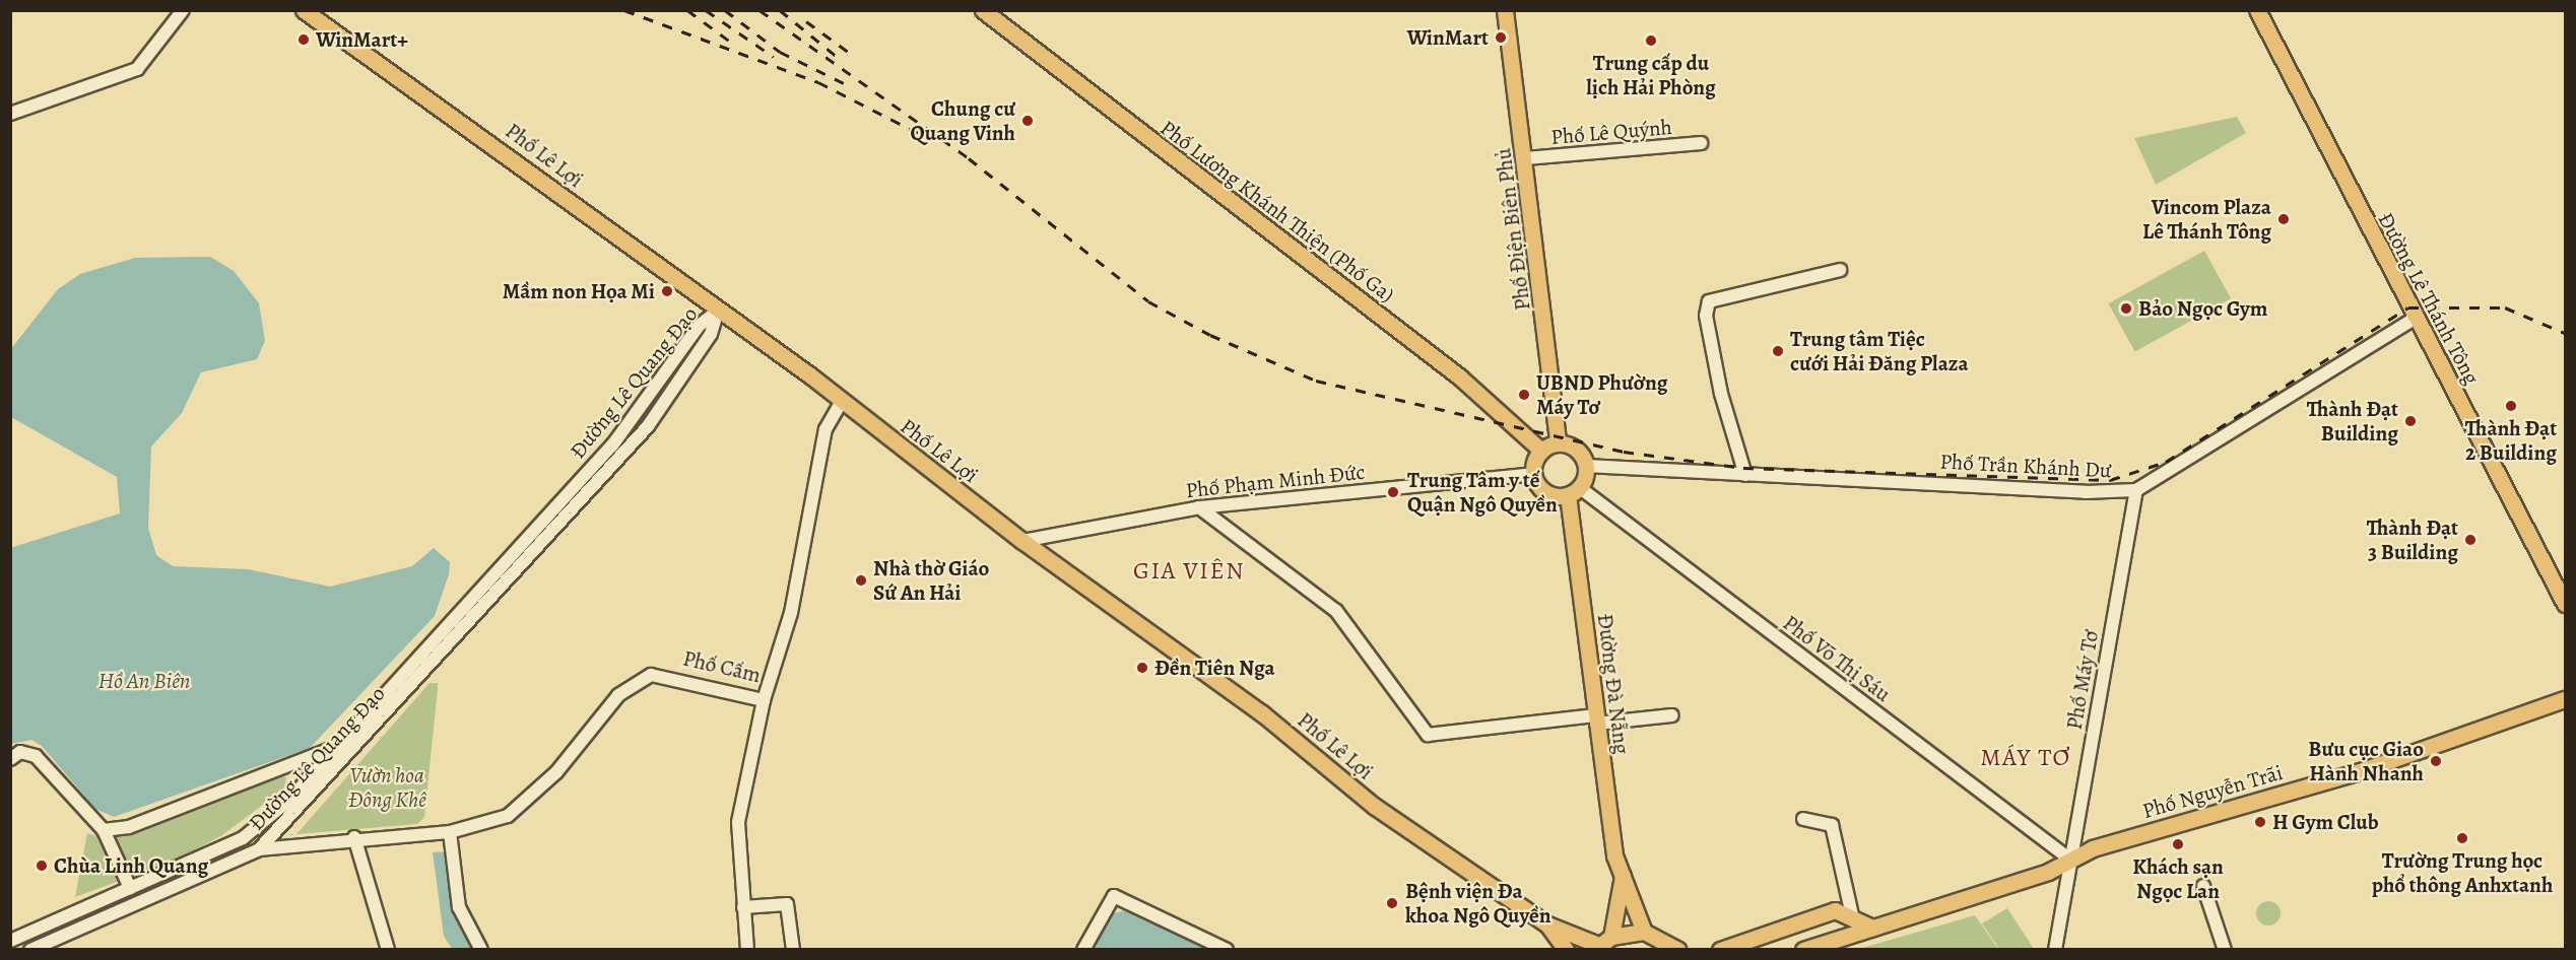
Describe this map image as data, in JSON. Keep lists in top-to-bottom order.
{
  "streets": {
    "main road": [
      "Phố Lê Lợi",
      "Phố Lương Khánh Thiện (Phố Ga)",
      "Phố Điện Biên Phủ",
      "Đường Lê Thánh Tông",
      "Đường Đà Nẵng",
      "Phố Nguyễn Trãi"
    ],
    "street": [
      "Phố Lê Quýnh",
      "Đường Lê Quang Đạo",
      "Phố Trần Khánh Dư",
      "Phố Phạm Minh Đức",
      "Phố Võ Thị Sáu",
      "Phố Cấm",
      "Phố Máy Tơ"
    ]
  },
  "crossings": [
    ["Phố Lê Quýnh", "Phố Điện Biên Phủ"],
    ["Phố Lê Lợi", "Đường Lê Quang Đạo"],
    ["Phố Lê Lợi", "Phố Phạm Minh Đức"],
    ["Phố Lê Lợi", "Phố Cấm"],
    ["Phố Lê Lợi", "Đường Đà Nẵng"],
    ["Phố Lương Khánh Thiện (Phố Ga)", "Phố Điện Biên Phủ"],
    ["Phố Lương Khánh Thiện (Phố Ga)", "Phố Trần Khánh Dư"],
    ["Phố Lương Khánh Thiện (Phố Ga)", "Phố Phạm Minh Đức"],
    ["Phố Lương Khánh Thiện (Phố Ga)", "Phố Võ Thị Sáu"],
    ["Phố Lương Khánh Thiện (Phố Ga)", "Đường Đà Nẵng"],
    ["Phố Điện Biên Phủ", "Phố Trần Khánh Dư"],
    ["Phố Điện Biên Phủ", "Phố Phạm Minh Đức"],
    ["Phố Điện Biên Phủ", "Phố Võ Thị Sáu"],
    ["Phố Điện Biên Phủ", "Đường Đà Nẵng"],
    ["Đường Lê Thánh Tông", "Phố Trần Khánh Dư"],
    ["Đường Lê Quang Đạo", "Phố Cấm"],
    ["Phố Trần Khánh Dư", "Phố Phạm Minh Đức"],
    ["Phố Trần Khánh Dư", "Phố Võ Thị Sáu"],
    ["Phố Trần Khánh Dư", "Phố Máy Tơ"],
    ["Phố Trần Khánh Dư", "Đường Đà Nẵng"],
    ["Phố Phạm Minh Đức", "Phố Võ Thị Sáu"],
    ["Phố Phạm Minh Đức", "Đường Đà Nẵng"],
    ["Phố Võ Thị Sáu", "Phố Máy Tơ"],
    ["Phố Võ Thị Sáu", "Đường Đà Nẵng"],
    ["Phố Võ Thị Sáu", "Phố Nguyễn Trãi"],
    ["Phố Máy Tơ", "Phố Nguyễn Trãi"]
  ],
  "districts": ["GIA VIÊN", "MÁY TƠ"],
  "water": ["Hồ An Biên"],
  "parks": ["Vườn hoa Đông Khê"],
  "places": [
    "WinMart",
    "WinMart+",
    "Trung cấp du lịch Hải Phòng",
    "Chung cư Quang Vinh",
    "Vincom Plaza Lê Thánh Tông",
    "Mầm non Họa Mi",
    "Bảo Ngọc Gym",
    "Trung tâm Tiệc cưới Hải Đăng Plaza",
    "UBND Phường Máy Tơ",
    "Thành Đạt 2 Building",
    "Thành Đạt Building",
    "Trung Tâm y tế Quận Ngô Quyền",
    "Thành Đạt 3 Building",
    "Nhà thờ Giáo Sứ An Hải",
    "Đền Tiên Nga",
    "Bưu cục Giao Hành Nhanh",
    "H Gym Club",
    "Trường Trung học phổ thông Anhxtanh",
    "Khách sạn Ngọc Lan",
    "Chùa Linh Quang",
    "Bệnh viện Đa khoa Ngô Quyền"
  ]
}
